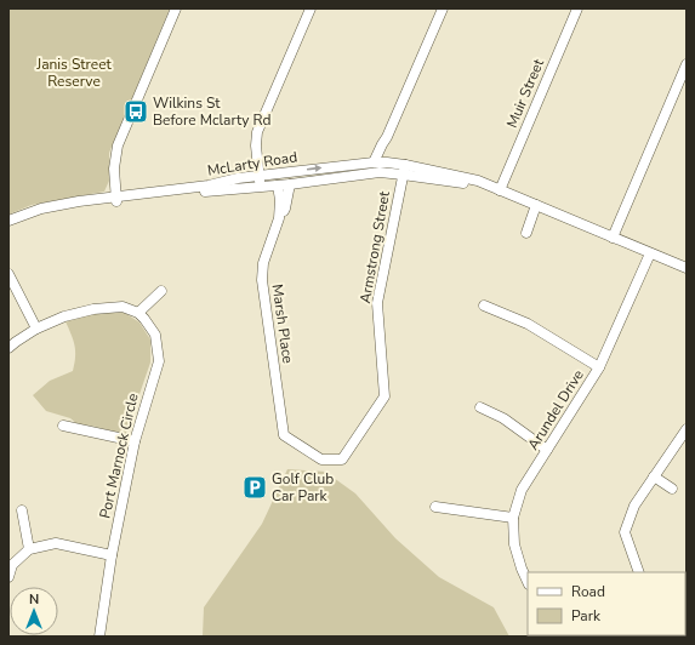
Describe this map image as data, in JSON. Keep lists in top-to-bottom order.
{
  "streets": {
    "street": [
      "Muir Street",
      "McLarty Road",
      "Armstrong Street",
      "Marsh Place",
      "Arundel Drive",
      "Port Marnock Circle"
    ]
  },
  "crossings": [
    ["Muir Street", "McLarty Road"],
    ["McLarty Road", "Armstrong Street"],
    ["McLarty Road", "Marsh Place"],
    ["McLarty Road", "Arundel Drive"],
    ["Armstrong Street", "Marsh Place"]
  ],
  "parks": ["Janis Street Reserve"],
  "places": {
    "bus stop": ["Wilkins St Before Mclarty Rd"],
    "parking": ["Golf Club Car Park"]
  },
  "legend": ["Road", "Park"],
  "north": "top"
}
